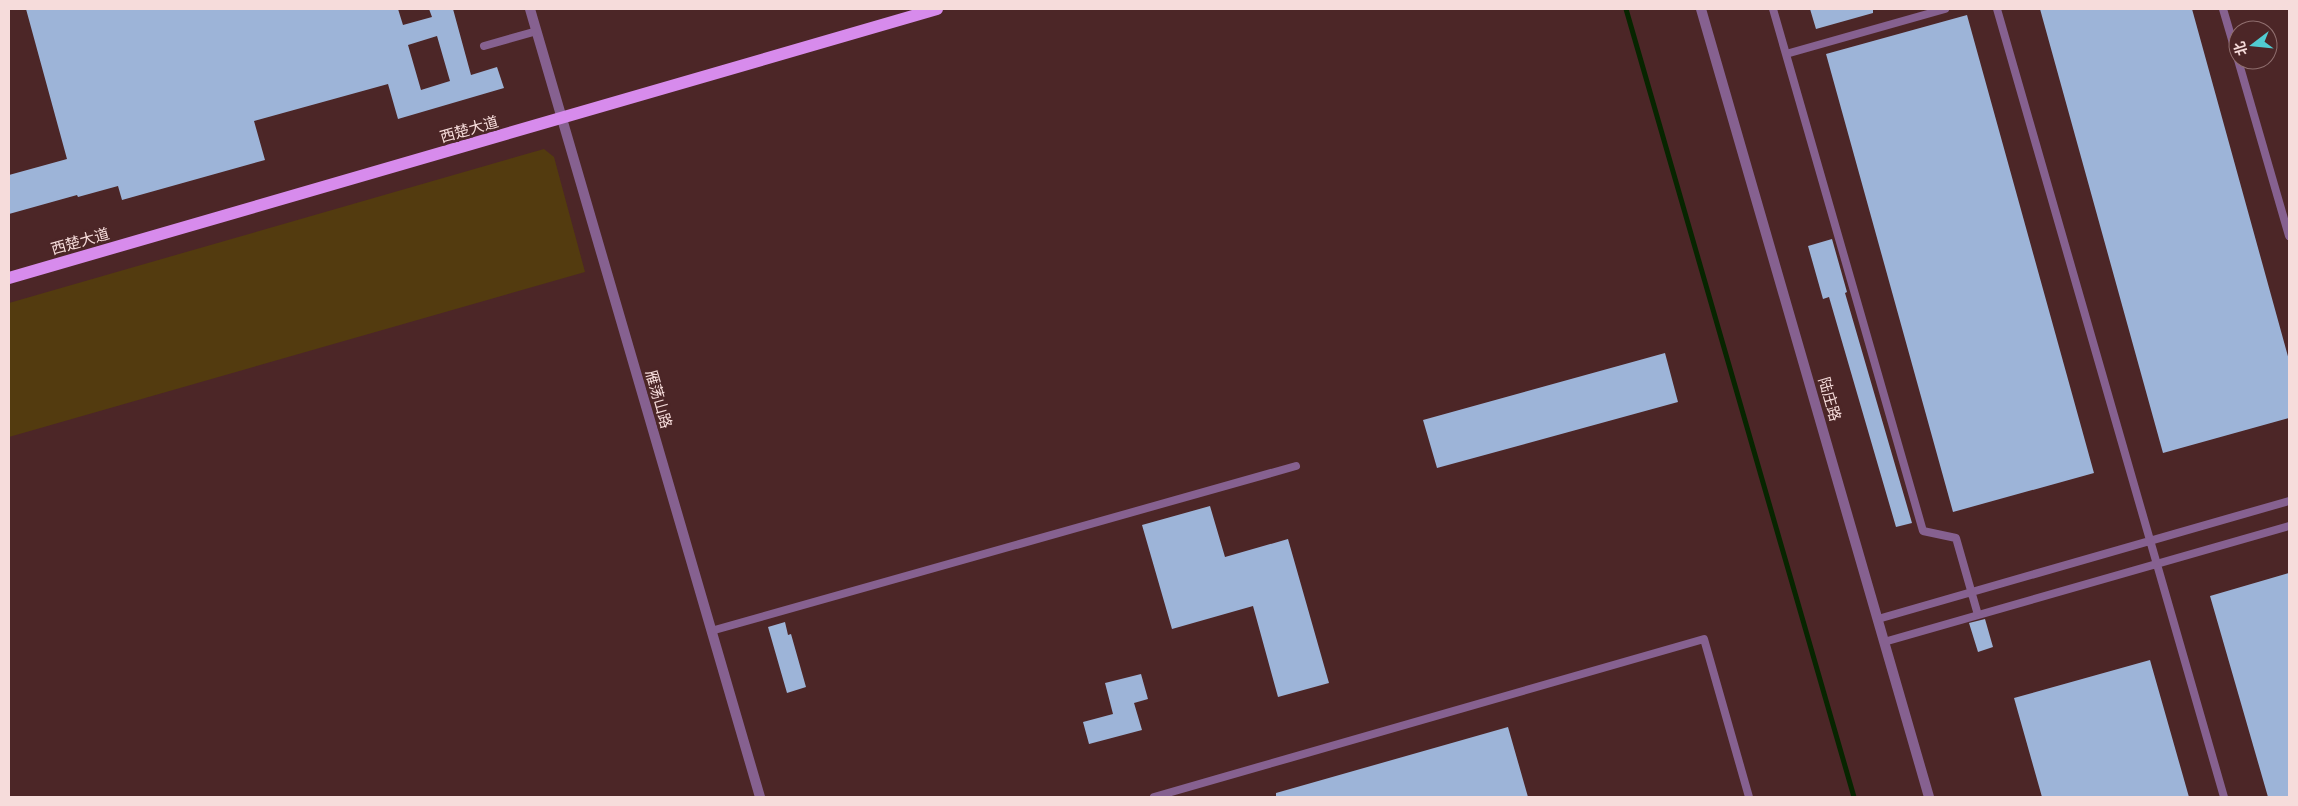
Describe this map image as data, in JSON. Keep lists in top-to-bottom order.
{
  "streets": {
    "main road": ["西楚大道"],
    "street": ["雁荡山路", "陆庄路"]
  },
  "crossings": [
    ["西楚大道", "雁荡山路"]
  ],
  "north": "left"
}
